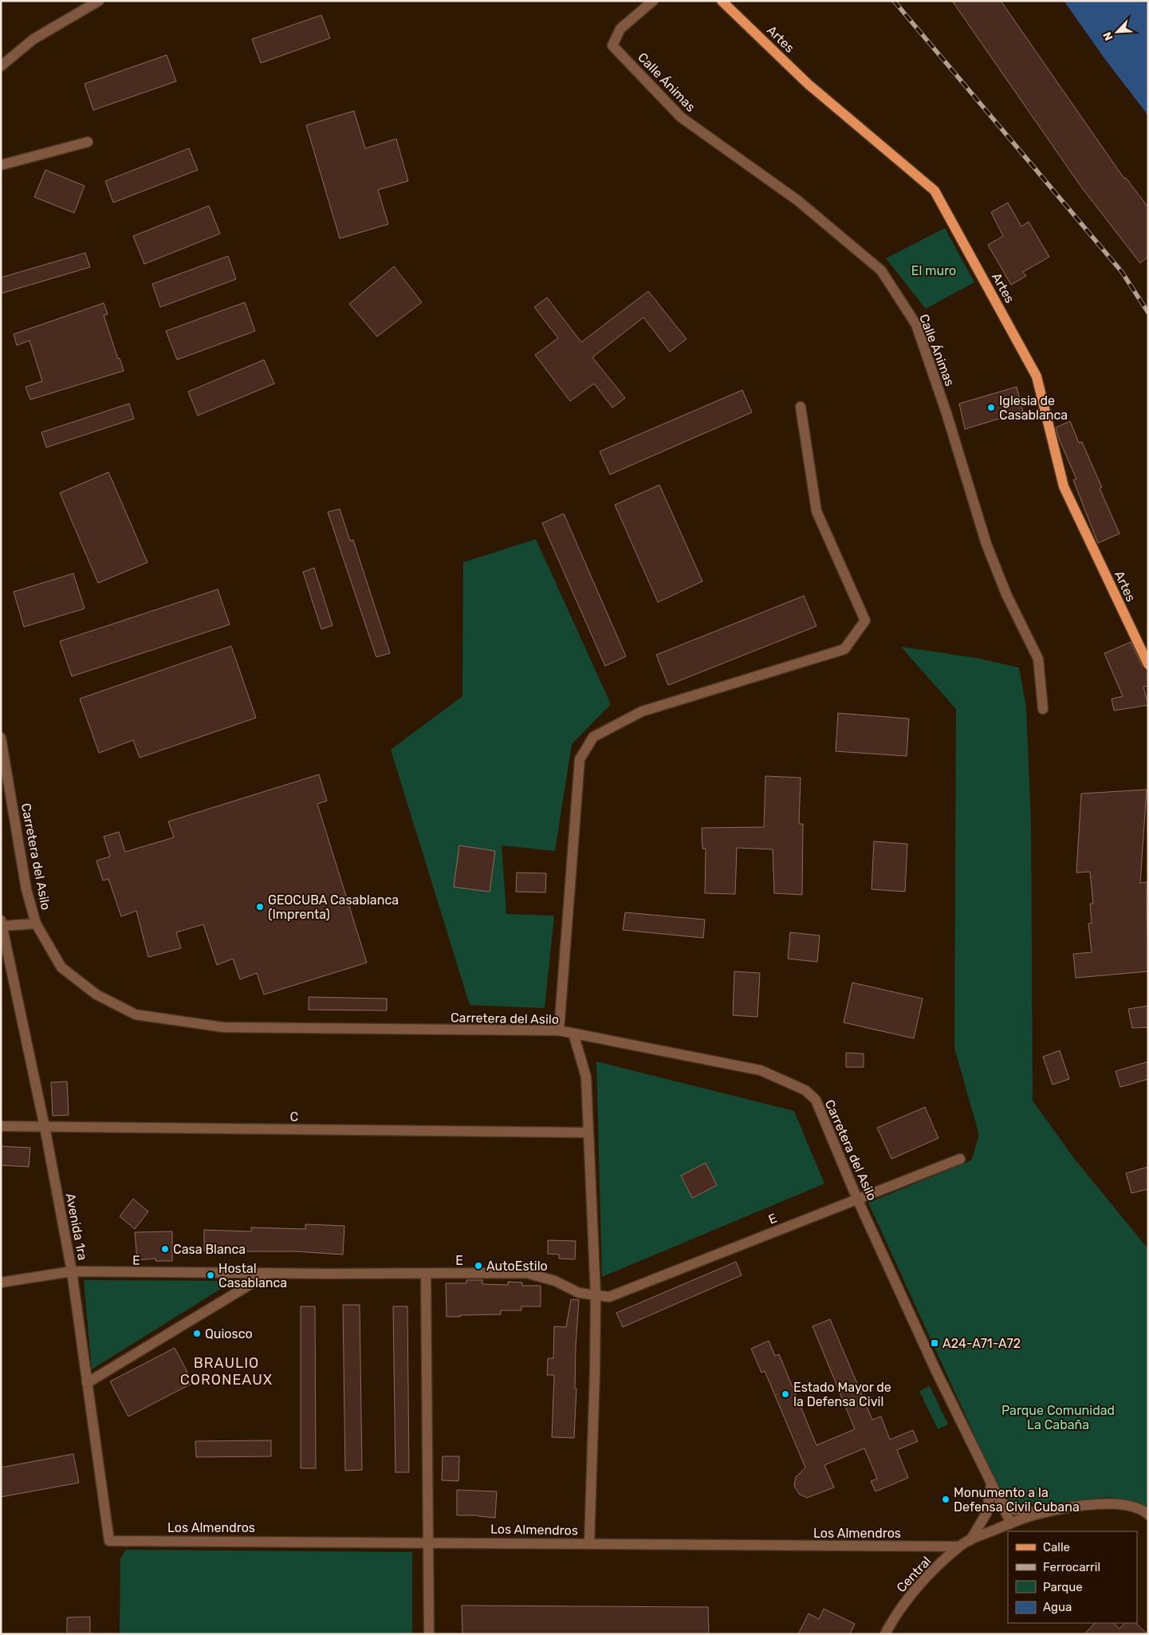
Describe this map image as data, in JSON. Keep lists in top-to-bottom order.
{
  "streets": {
    "main road": ["Artes"],
    "street": [
      "Calle Ánimas",
      "Carretera del Asilo",
      "C",
      "E",
      "Avenida 1ra",
      "Los Almendros",
      "Central"
    ]
  },
  "crossings": [
    ["Carretera del Asilo", "E"],
    ["Carretera del Asilo", "Central"],
    ["C", "Avenida 1ra"],
    ["E", "Avenida 1ra"],
    ["Avenida 1ra", "Los Almendros"],
    ["Los Almendros", "Central"]
  ],
  "districts": ["BRAULIO CORONEAUX"],
  "parks": ["El muro", "Parque Comunidad La Cabaña"],
  "places": {
    "other": [
      "Iglesia de Casablanca",
      "GEOCUBA Casablanca (Imprenta)",
      "Casa Blanca",
      "AutoEstilo",
      "Hostal Casablanca",
      "Quiosco",
      "Estado Mayor de la Defensa Civil",
      "Monumento a la Defensa Civil Cubana"
    ],
    "transit": ["A24-A71-A72"]
  },
  "legend": [
    "Calle",
    "Ferrocarril",
    "Parque",
    "Agua"
  ],
  "north": "bottom left"
}
